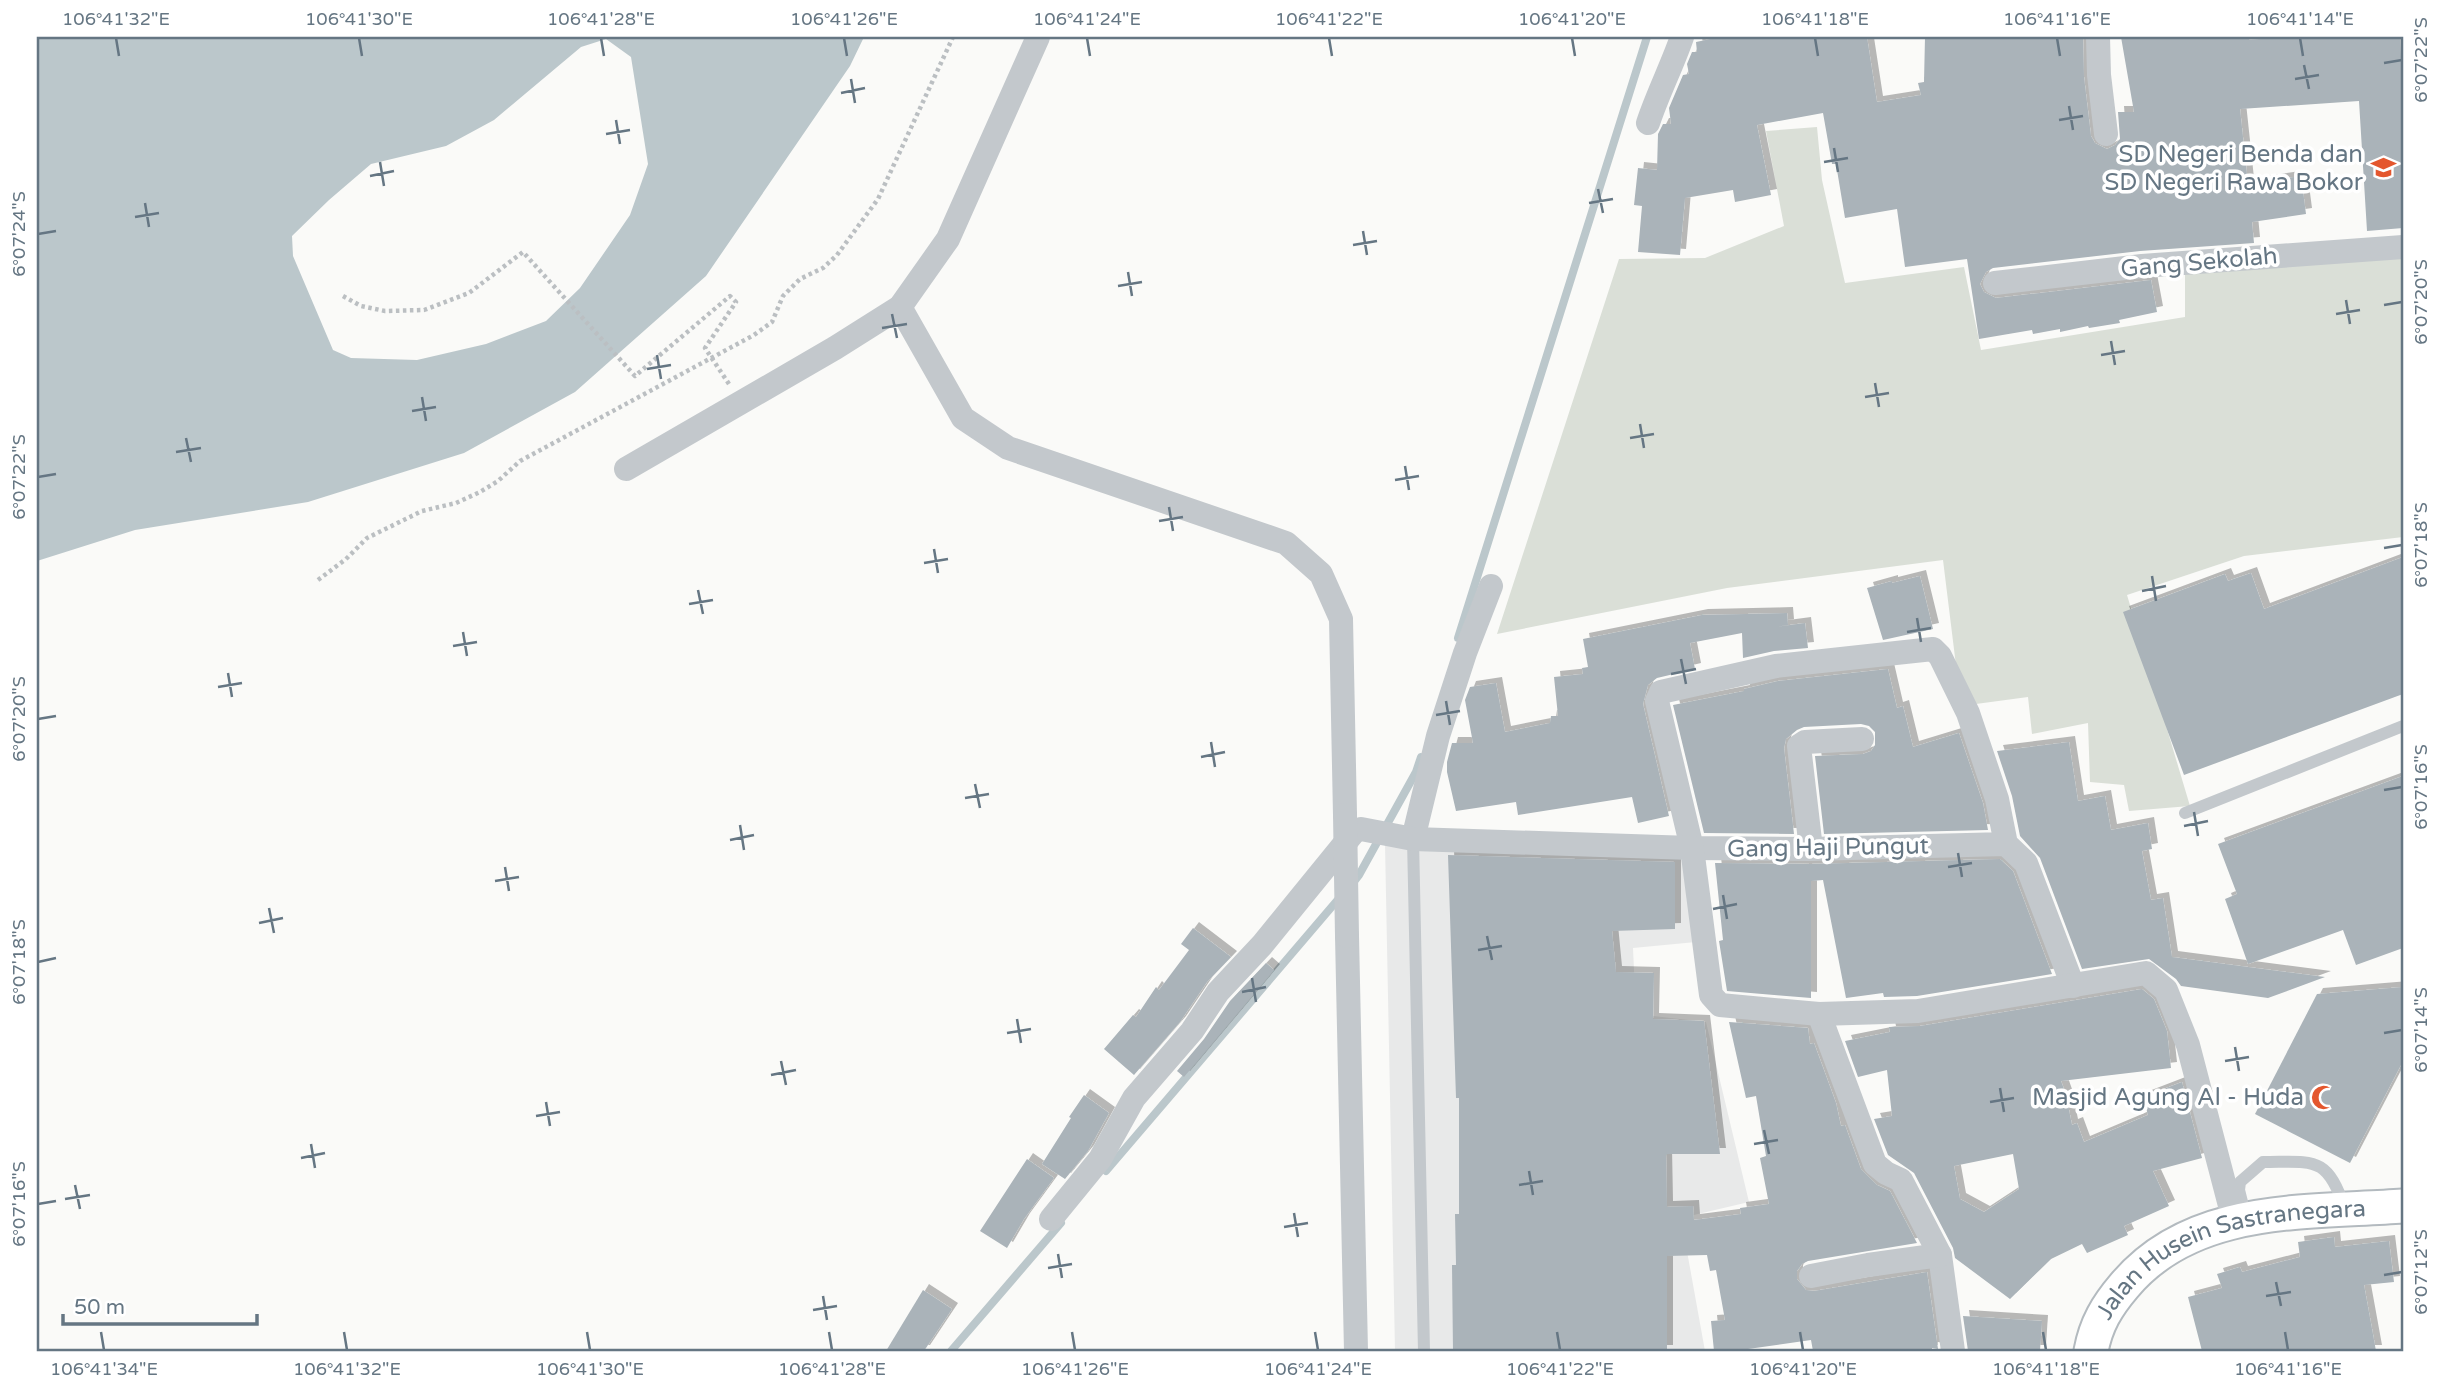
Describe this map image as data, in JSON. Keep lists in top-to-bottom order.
{
  "streets": {
    "main road": ["Jalan Husein Sastranegara"],
    "street": ["Gang Sekolah", "Gang Haji Pungut"]
  },
  "crossings": [
    ["Gang Haji Pungut", "Jalan Husein Sastranegara"]
  ],
  "places": {
    "school or university": ["SD Negeri Benda dan SD Negeri Rawa Bokor"],
    "mosque": ["Masjid Agung Al - Huda"]
  },
  "scale_bar": "50 m",
  "coordinates": [
    "106°41'32\"E",
    "106°41'30\"E",
    "106°41'28\"E",
    "106°41'26\"E",
    "106°41'24\"E",
    "106°41'22\"E",
    "106°41'20\"E",
    "106°41'18\"E",
    "106°41'16\"E",
    "106°41'14\"E",
    "6°07'22\"S",
    "6°07'24\"S",
    "6°07'20\"S",
    "6°07'18\"S",
    "6°07'16\"S",
    "6°07'14\"S",
    "6°07'12\"S",
    "106°41'34\"E"
  ]
}
